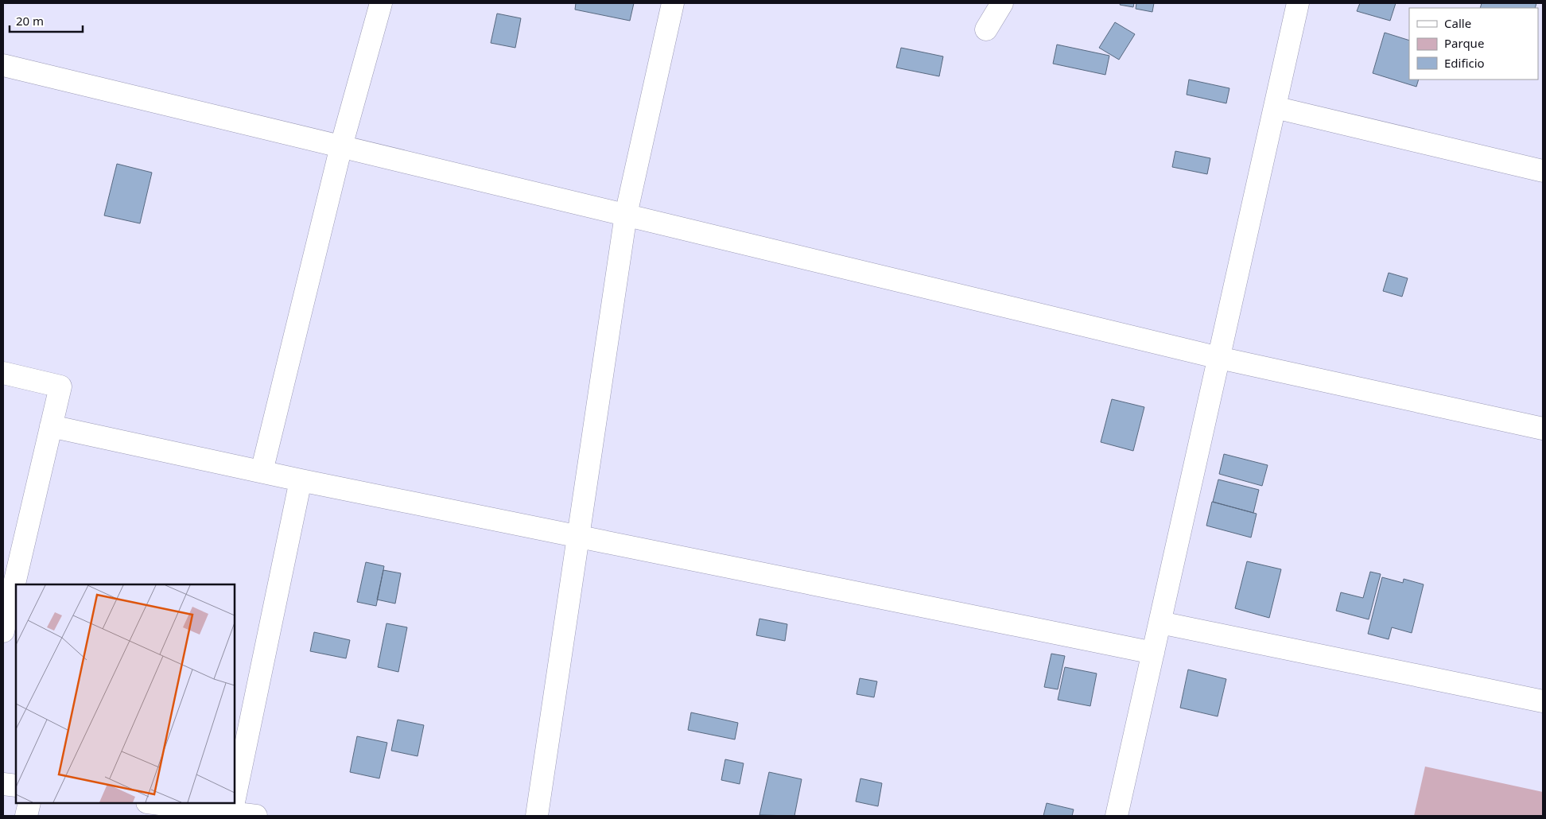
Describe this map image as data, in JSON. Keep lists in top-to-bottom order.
{
  "legend": ["Calle", "Parque", "Edificio"],
  "scale_bar": "20 m"
}
